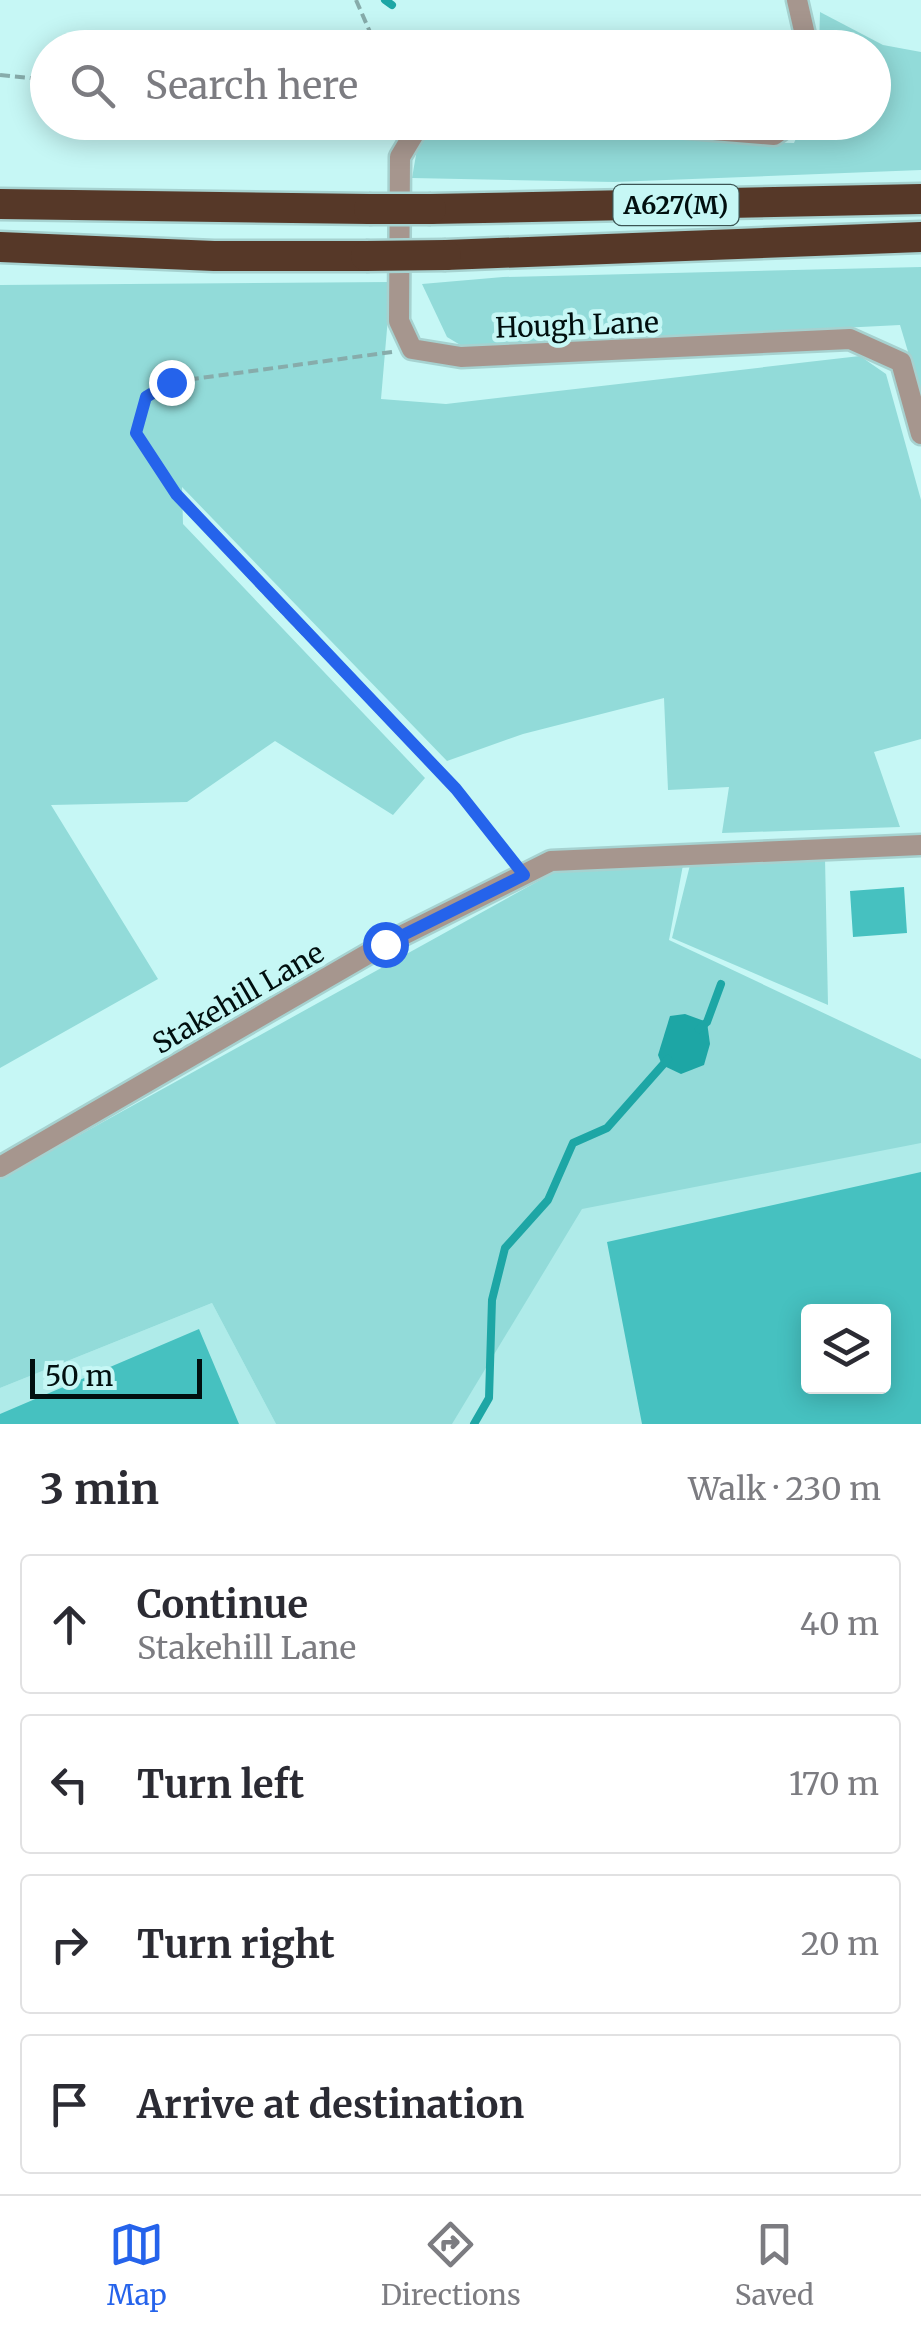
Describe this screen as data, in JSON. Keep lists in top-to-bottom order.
{
  "streets": {
    "highway": ["A627(M)"],
    "street": ["Hough Lane", "Stakehill Lane"]
  },
  "scale_bar": "50 m",
  "page": {
    "search": "Search here",
    "scale": "50 m",
    "heading": ["3 min", "Walk · 230 m"],
    "list": [
      ["Continue", "Stakehill Lane", "40 m"],
      ["Turn left", "170 m"],
      ["Turn right", "20 m"],
      "Arrive at destination"
    ],
    "nav": ["Map", "Directions", "Saved"]
  }
}
